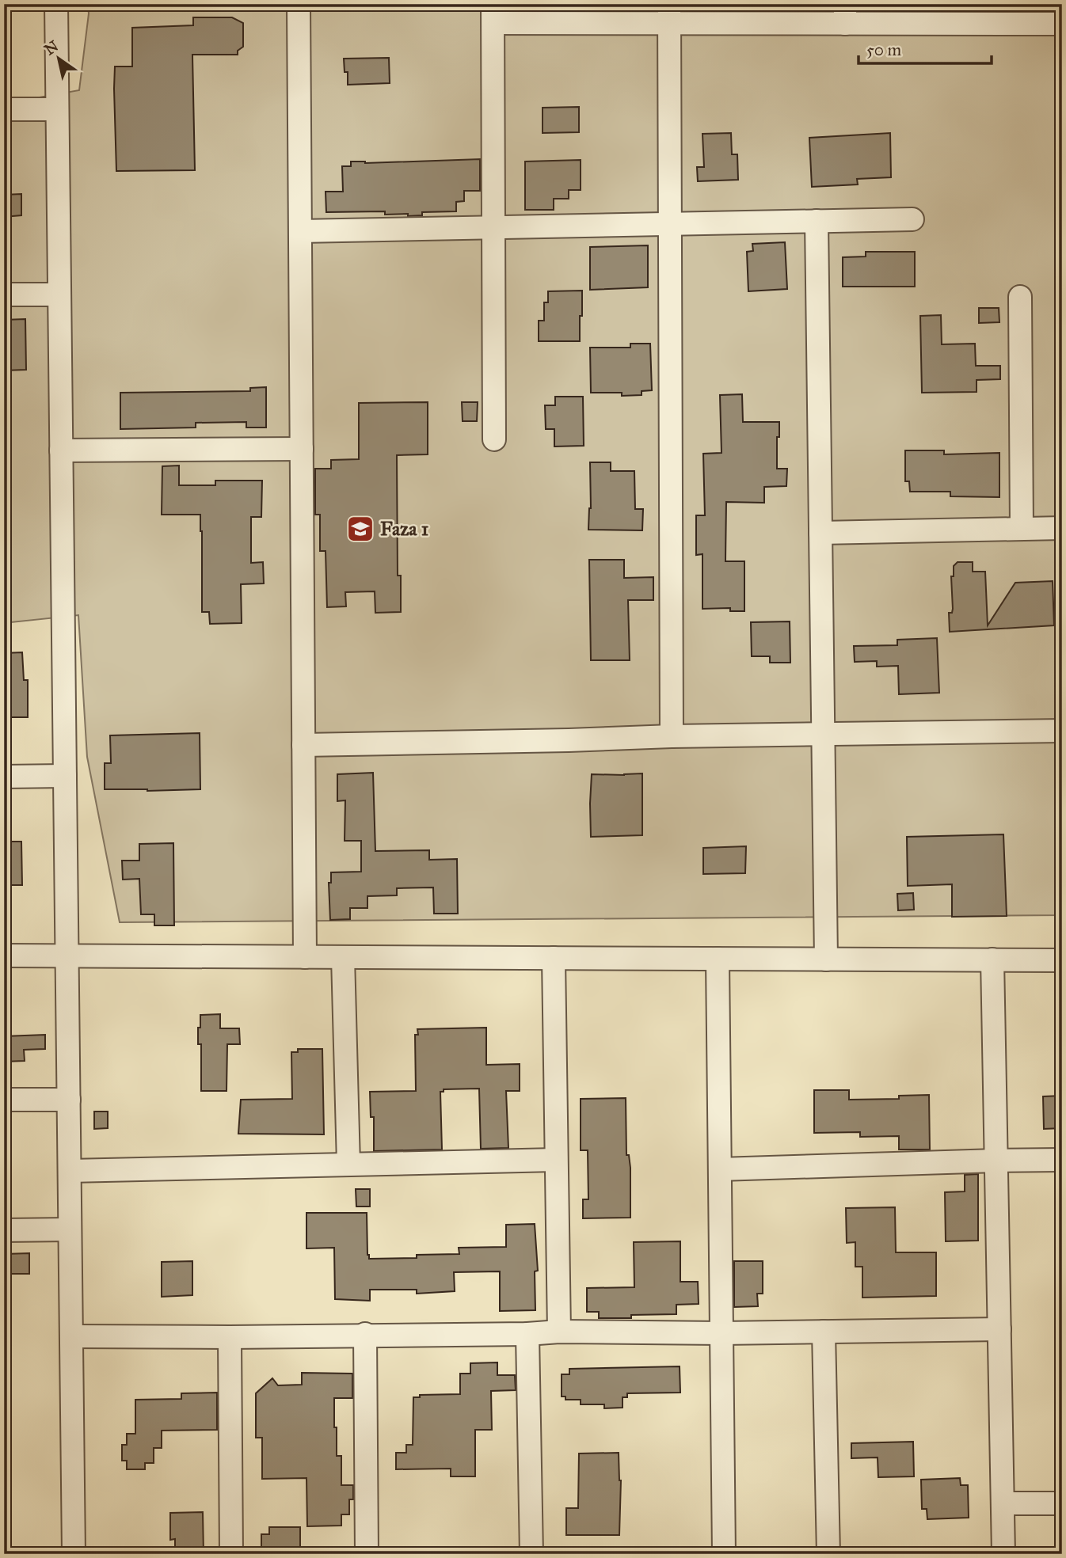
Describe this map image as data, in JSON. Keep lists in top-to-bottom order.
{
  "places": {
    "school or university": ["Faza 1"]
  },
  "scale_bar": "50 m",
  "north": "top left"
}
